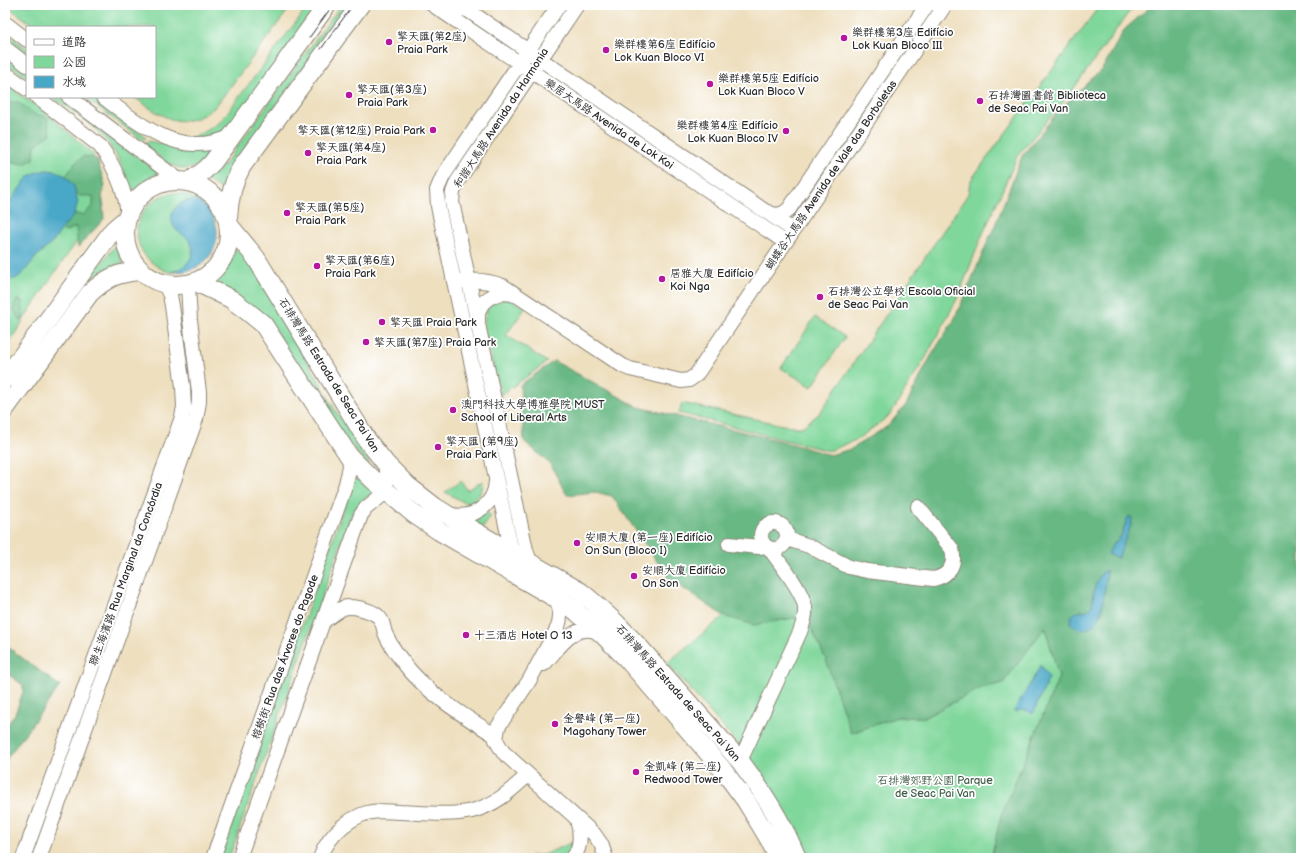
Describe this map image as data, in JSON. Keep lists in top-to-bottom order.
{
  "streets": {
    "main road": ["石排灣馬路 Estrada de Seac Pai Van"],
    "street": [
      "和諧大馬路 Avenida da Harmonia",
      "樂居大馬路 Avenida de Lok Koi",
      "蝴蝶谷大馬路 Avenida de Vale das Borboletas",
      "聯生海濱路 Rua Marginal da Concórdia",
      "榕樹街 Rua das Árvores do Pagode"
    ]
  },
  "crossings": [
    ["和諧大馬路 Avenida da Harmonia", "樂居大馬路 Avenida de Lok Koi"],
    ["和諧大馬路 Avenida da Harmonia", "蝴蝶谷大馬路 Avenida de Vale das Borboletas"],
    ["和諧大馬路 Avenida da Harmonia", "石排灣馬路 Estrada de Seac Pai Van"],
    ["樂居大馬路 Avenida de Lok Koi", "蝴蝶谷大馬路 Avenida de Vale das Borboletas"],
    ["石排灣馬路 Estrada de Seac Pai Van", "聯生海濱路 Rua Marginal da Concórdia"],
    ["石排灣馬路 Estrada de Seac Pai Van", "榕樹街 Rua das Árvores do Pagode"]
  ],
  "parks": ["石排灣郊野公園 Parque de Seac Pai Van"],
  "places": [
    "樂群樓第3座 Edifício Lok Kuan Bloco III",
    "擎天匯(第2座) Praia Park",
    "樂群樓第6座 Edifício Lok Kuan Bloco VI",
    "樂群樓第5座 Edifício Lok Kuan Bloco V",
    "擎天匯(第3座) Praia Park",
    "石排灣圖書館 Biblioteca de Seac Pai Van",
    "擎天匯(第12座) Praia Park",
    "樂群樓第4座 Edifício Lok Kuan Bloco IV",
    "擎天匯(第4座) Praia Park",
    "擎天匯(第5座) Praia Park",
    "擎天匯(第6座) Praia Park",
    "居雅大廈 Edifício Koi Nga",
    "石排灣公立學校 Escola Oficial de Seac Pai Van",
    "擎天匯 Praia Park",
    "擎天匯(第7座) Praia Park",
    "澳門科技大學博雅學院 MUST School of Liberal Arts",
    "擎天匯 (第9座) Praia Park",
    "安順大廈 (第一座) Edifício On Sun (Bloco I)",
    "安順大廈 Edifício On Son",
    "十三酒店 Hotel O 13",
    "金譽峰 (第一座) Magohany Tower",
    "金凱峰 (第二座) Redwood Tower"
  ],
  "legend": ["道路", "公园", "水域"]
}
